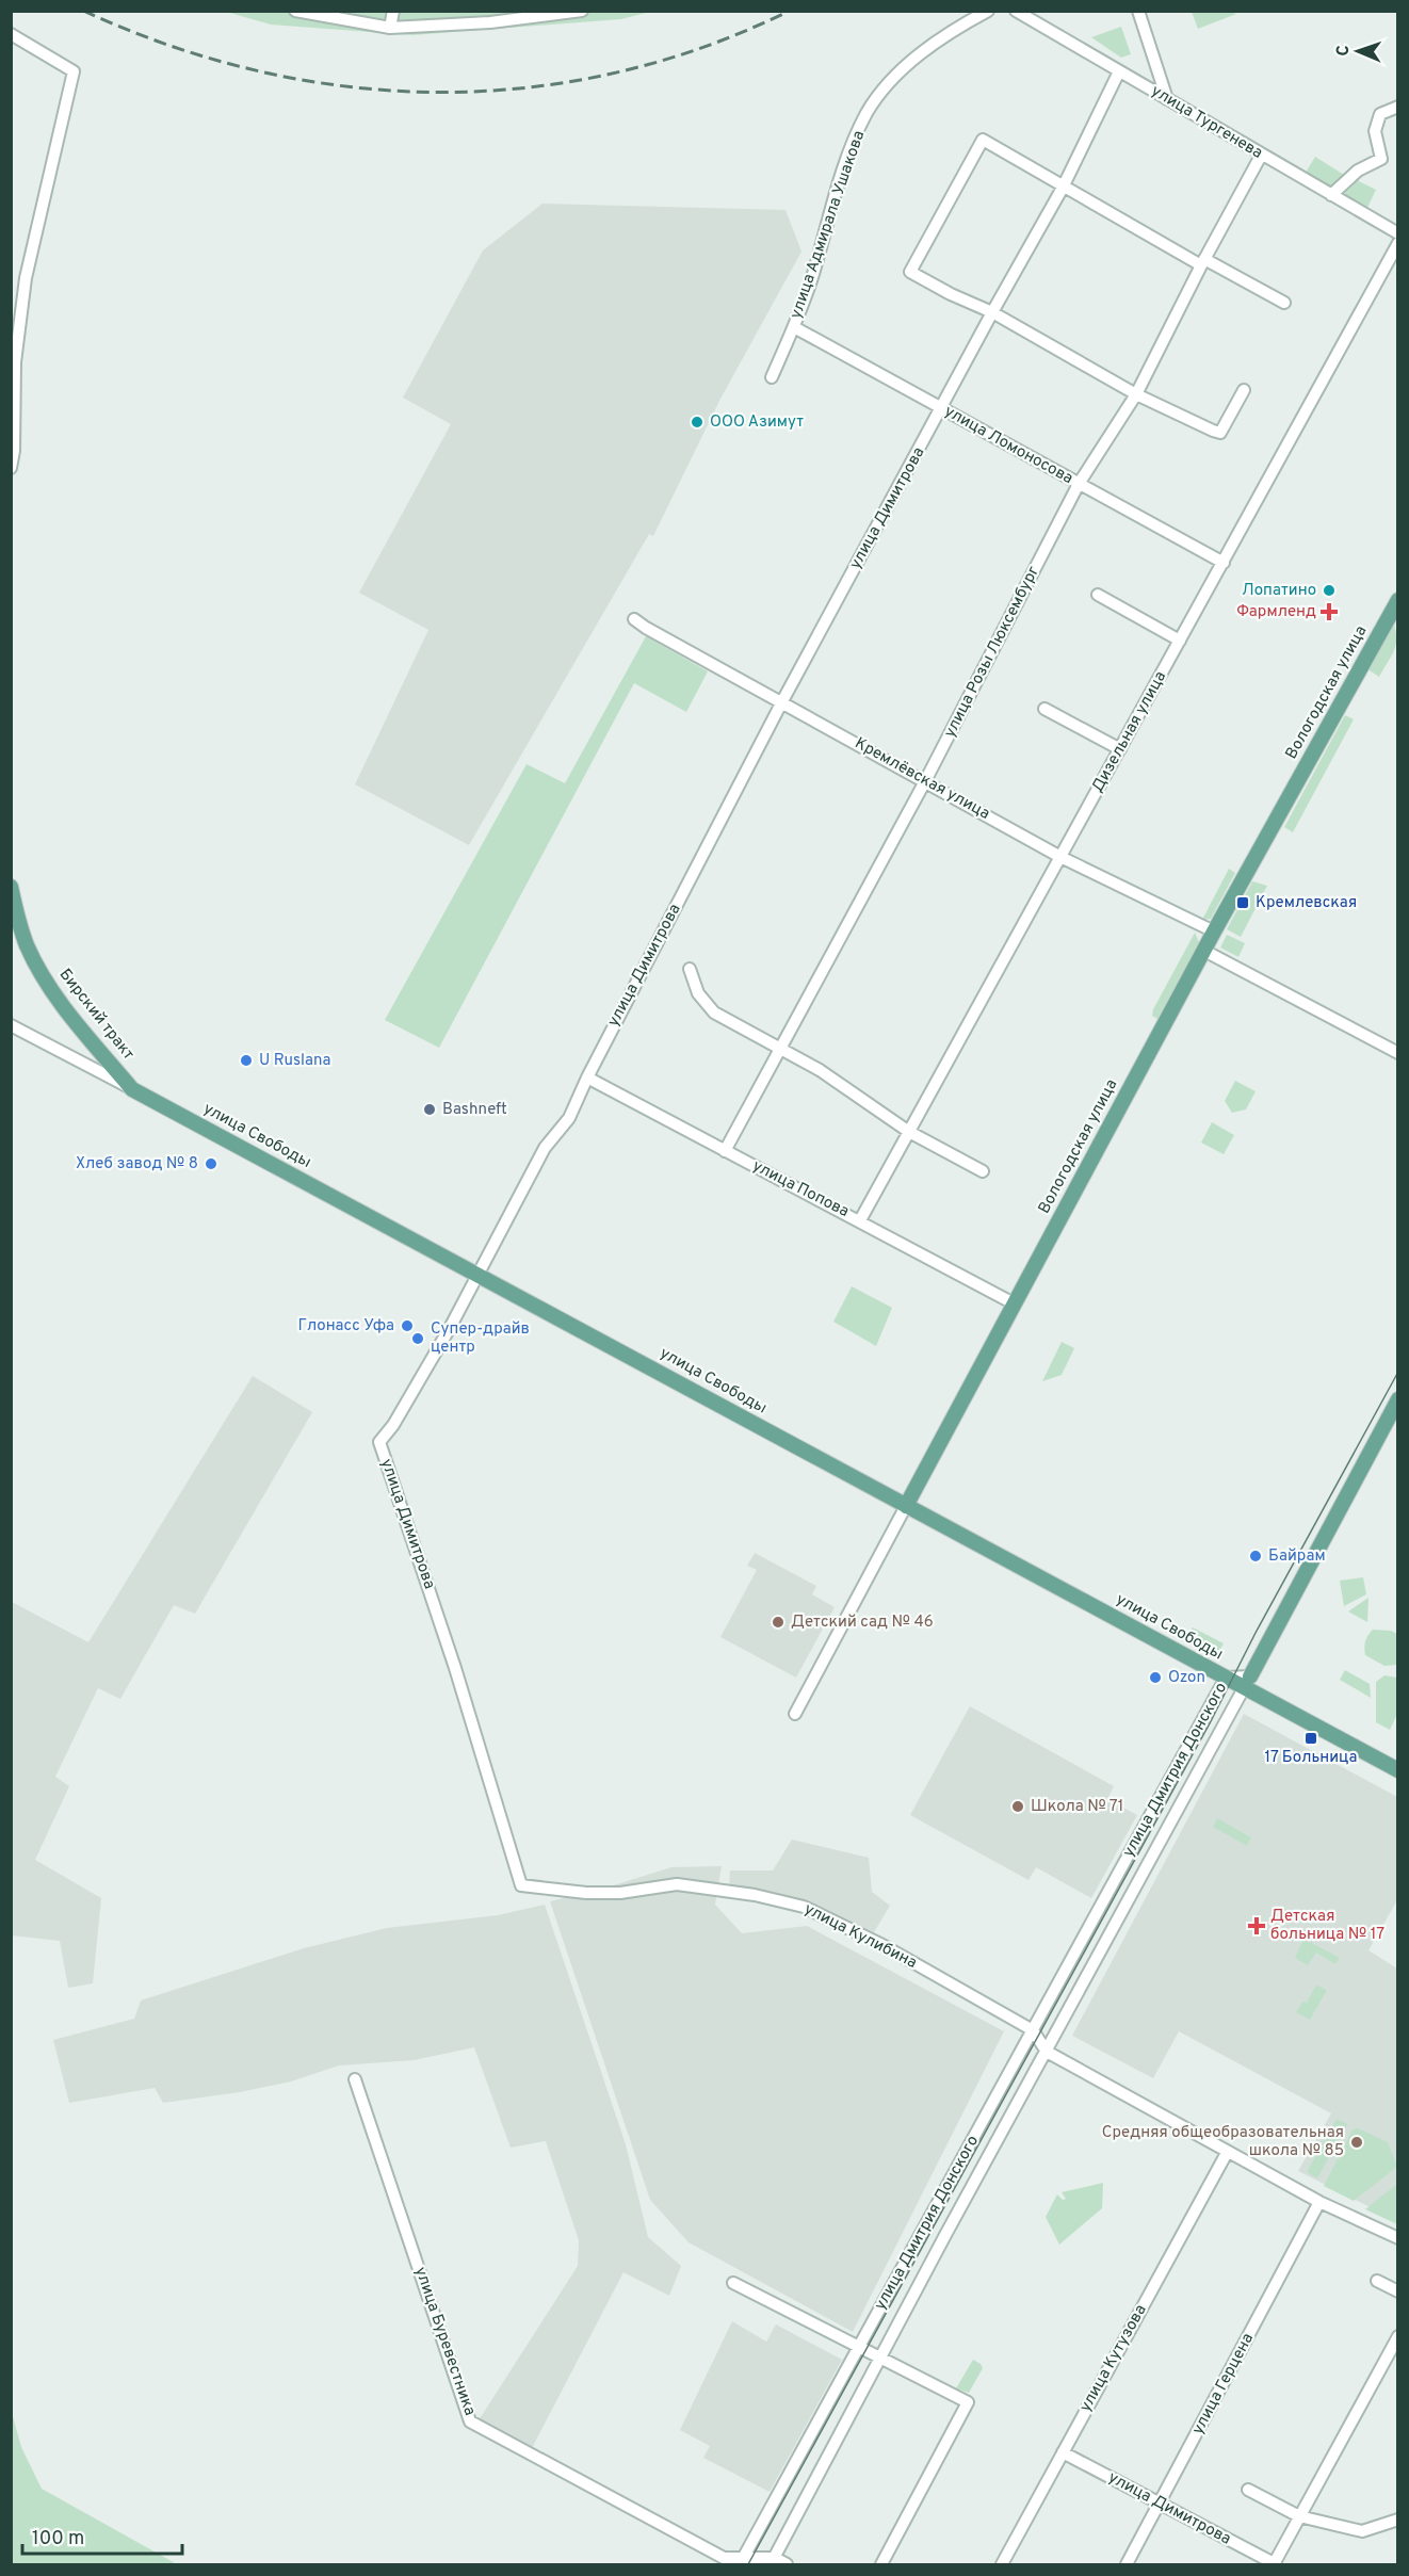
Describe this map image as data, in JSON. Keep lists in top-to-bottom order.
{
  "streets": {
    "main road": ["Вологодская улица", "Бирский тракт", "улица Свободы"],
    "street": [
      "улица Тургенева",
      "улица Адмирала Ушакова",
      "улица Ломоносова",
      "улица Димитрова",
      "улица Розы Люксембург",
      "Дизельная улица",
      "Кремлёвская улица",
      "улица Попова",
      "улица Дмитрия Донского",
      "улица Кулибина",
      "улица Буревестника",
      "улица Кутузова",
      "улица Герцена"
    ]
  },
  "crossings": [
    ["улица Тургенева", "улица Димитрова"],
    ["улица Тургенева", "улица Розы Люксембург"],
    ["улица Адмирала Ушакова", "улица Ломоносова"],
    ["улица Ломоносова", "улица Димитрова"],
    ["улица Ломоносова", "улица Розы Люксембург"],
    ["улица Ломоносова", "Дизельная улица"],
    ["улица Димитрова", "Кремлёвская улица"],
    ["улица Димитрова", "улица Свободы"],
    ["улица Димитрова", "улица Попова"],
    ["улица Димитрова", "улица Кулибина"],
    ["улица Димитрова", "улица Кутузова"],
    ["улица Димитрова", "улица Герцена"],
    ["улица Розы Люксембург", "Кремлёвская улица"],
    ["улица Розы Люксембург", "улица Попова"],
    ["Вологодская улица", "Кремлёвская улица"],
    ["Вологодская улица", "улица Свободы"],
    ["Вологодская улица", "улица Попова"],
    ["Дизельная улица", "Кремлёвская улица"],
    ["Дизельная улица", "улица Попова"],
    ["Бирский тракт", "улица Свободы"],
    ["улица Свободы", "улица Дмитрия Донского"],
    ["улица Дмитрия Донского", "улица Кулибина"],
    ["улица Дмитрия Донского", "улица Буревестника"]
  ],
  "places": {
    "other": [
      "ООО Азимут",
      "Лопатино",
      "U Ruslana",
      "Bashneft",
      "Хлеб завод № 8",
      "Глонасс Уфа",
      "Супер-драйв центр",
      "Байрам",
      "Детский сад № 46",
      "Ozon",
      "Школа № 71",
      "Средняя общеобразовательная школа № 85"
    ],
    "health": ["Фармленд", "Детская больница № 17"],
    "transit": ["Кремлевская", "17 Больница"]
  },
  "scale_bar": "100 m",
  "north": "left"
}
